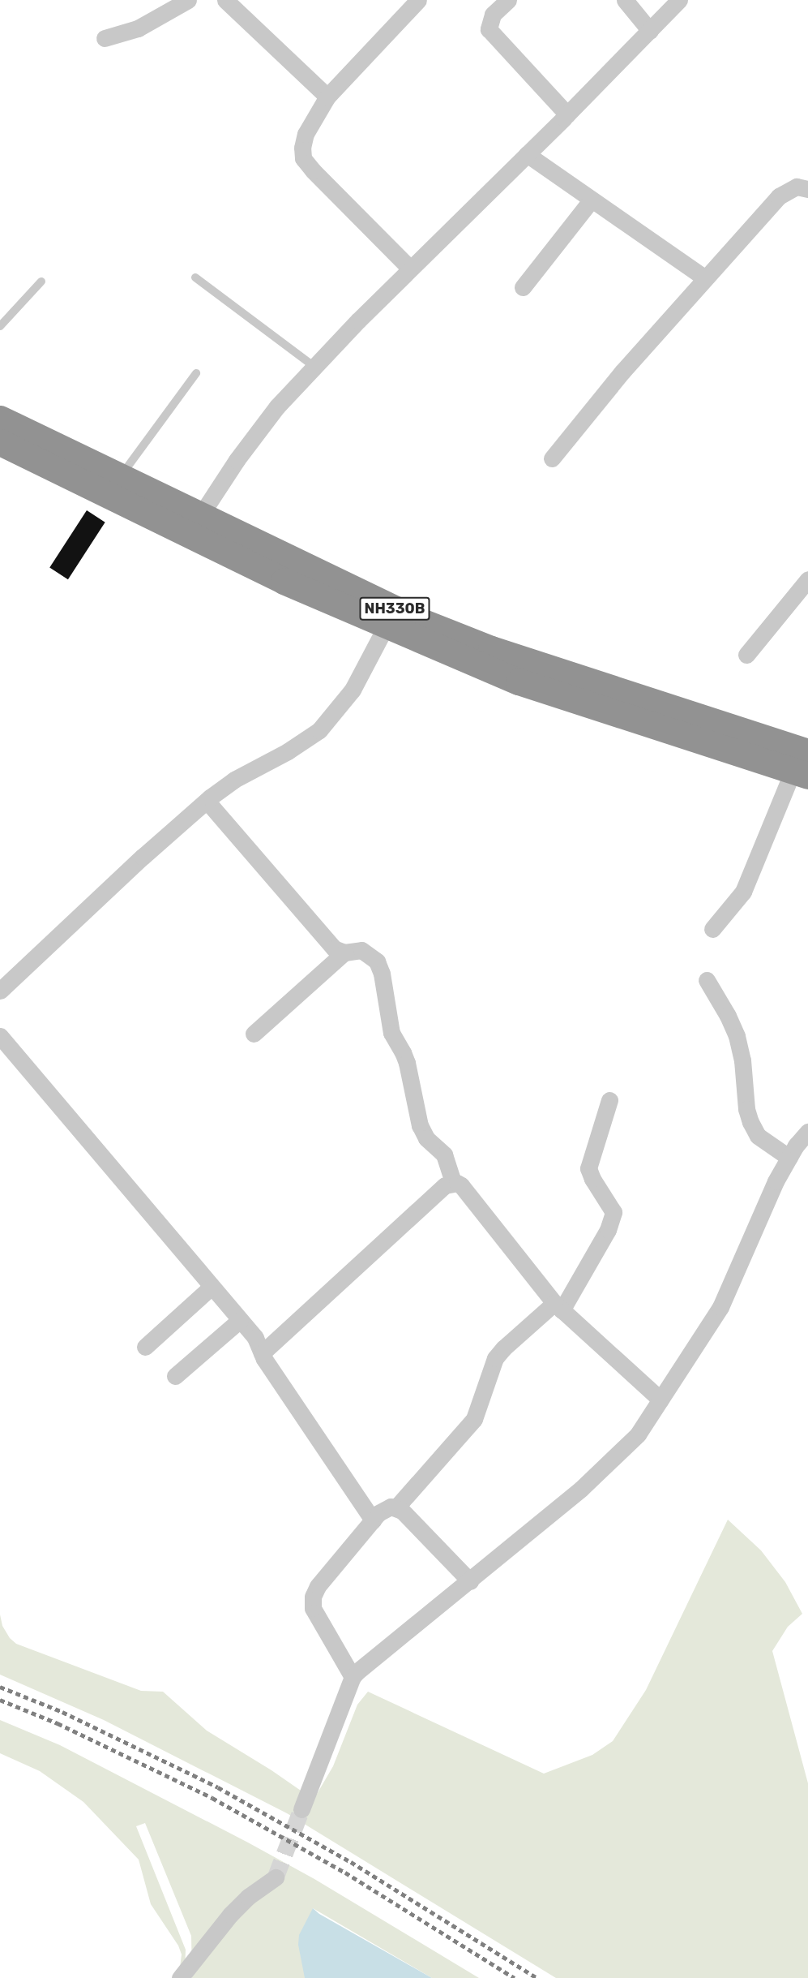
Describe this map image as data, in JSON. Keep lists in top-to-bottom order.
{
  "streets": {
    "highway": ["NH330B"]
  }
}
